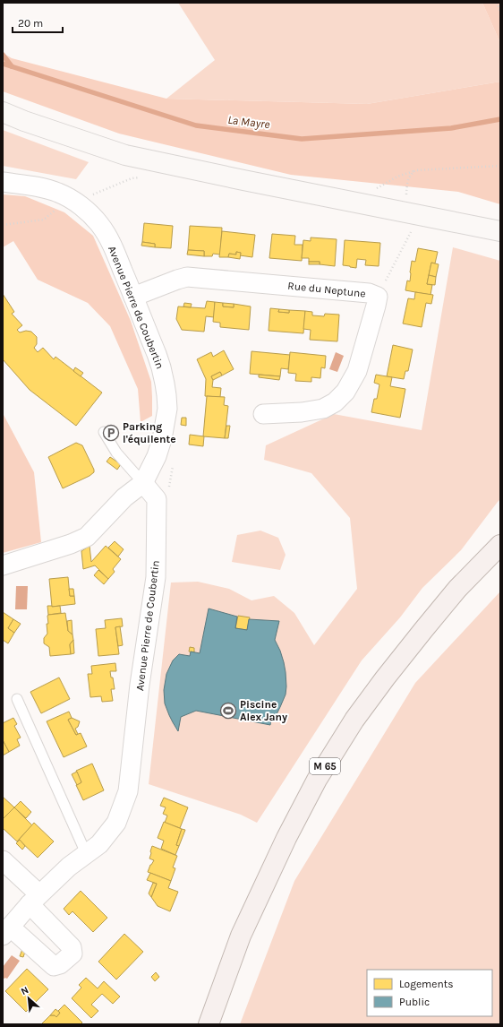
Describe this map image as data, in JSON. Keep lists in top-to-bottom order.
{
  "streets": {
    "main road": ["M 65"],
    "street": ["Rue du Neptune", "Avenue Pierre de Coubertin"]
  },
  "crossings": [
    ["Rue du Neptune", "Avenue Pierre de Coubertin"]
  ],
  "water": ["La Mayre"],
  "places": {
    "parking": ["Parking l'équilente"],
    "sports": ["Piscine Alex Jany"]
  },
  "legend": ["Logements", "Public"],
  "scale_bar": "20 m",
  "north": "top left"
}
